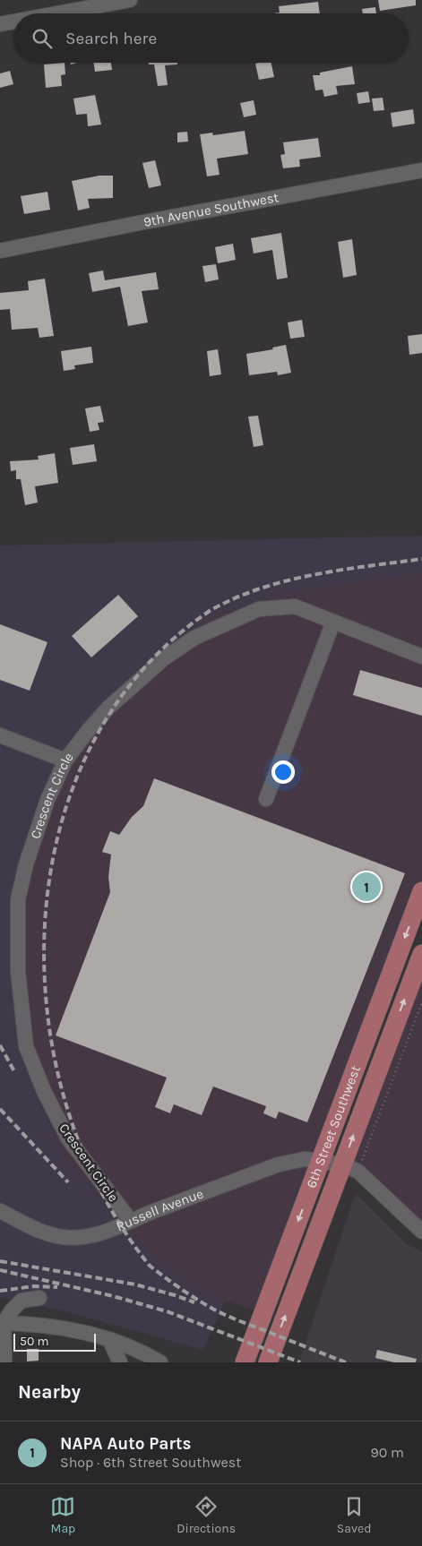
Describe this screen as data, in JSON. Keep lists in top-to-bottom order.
{
  "streets": {
    "main road": ["6th Street Southwest"],
    "street": ["9th Avenue Southwest", "Crescent Circle", "Russell Avenue"]
  },
  "crossings": [
    ["Crescent Circle", "Russell Avenue"],
    ["6th Street Southwest", "Russell Avenue"]
  ],
  "scale_bar": "50 m",
  "page": {
    "search": "Search here",
    "pins": "1",
    "scale": "50 m",
    "heading": "Nearby",
    "list": [
      {
        "mark": "1",
        "name": "NAPA Auto Parts",
        "note": "Shop · 6th Street Southwest",
        "value": "90 m"
      }
    ],
    "nav": ["Map", "Directions", "Saved"]
  }
}
